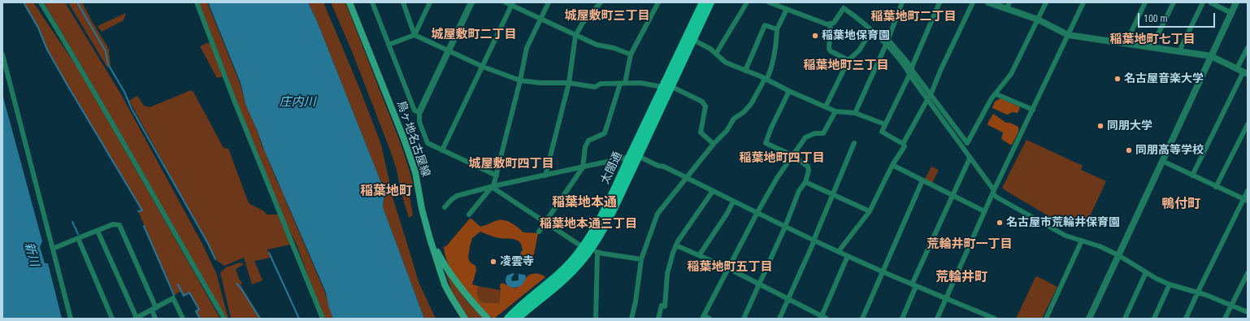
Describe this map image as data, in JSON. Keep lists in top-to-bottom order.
{
  "streets": {
    "main road": ["鳥ヶ地名古屋線", "太閤通"]
  },
  "districts": [
    "城屋敷町三丁目",
    "稲葉地町二丁目",
    "城屋敷町二丁目",
    "稲葉地町七丁目",
    "稲葉地町三丁目",
    "稲葉地町四丁目",
    "城屋敷町四丁目",
    "稲葉地町",
    "稲葉地本通",
    "鴨付町",
    "稲葉地本通三丁目",
    "荒輪井町一丁目",
    "稲葉地町五丁目",
    "荒輪井町"
  ],
  "water": ["庄内川", "新川"],
  "places": [
    "稲葉地保育園",
    "名古屋音楽大学",
    "同朋大学",
    "同朋高等学校",
    "名古屋市荒輪井保育園",
    "凌雲寺"
  ],
  "scale_bar": "100 m"
}
